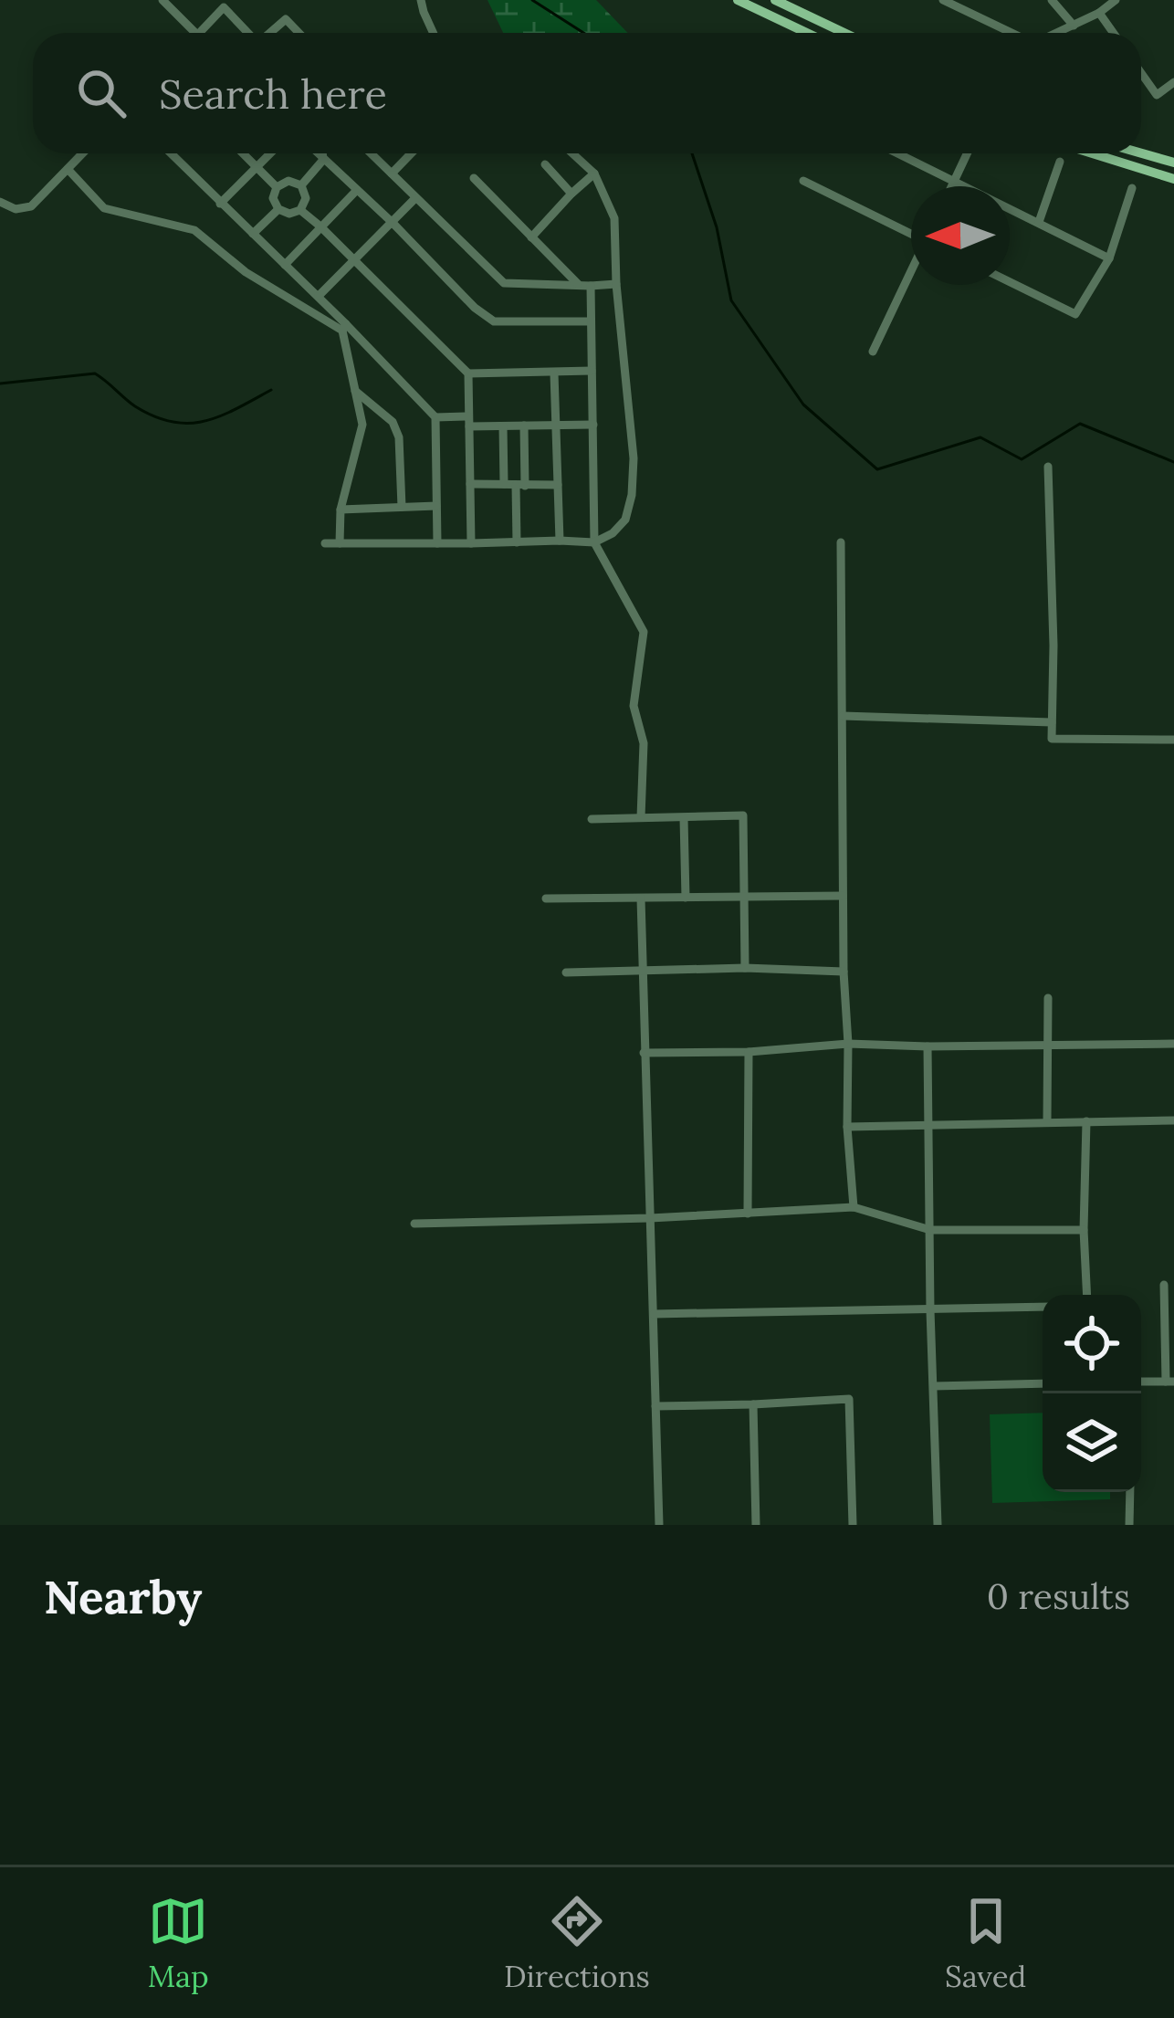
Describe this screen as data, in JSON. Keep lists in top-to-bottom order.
{
  "north": "left",
  "page": {
    "search": "Search here",
    "heading": ["Nearby", "0 results"],
    "nav": ["Map", "Directions", "Saved"]
  }
}
